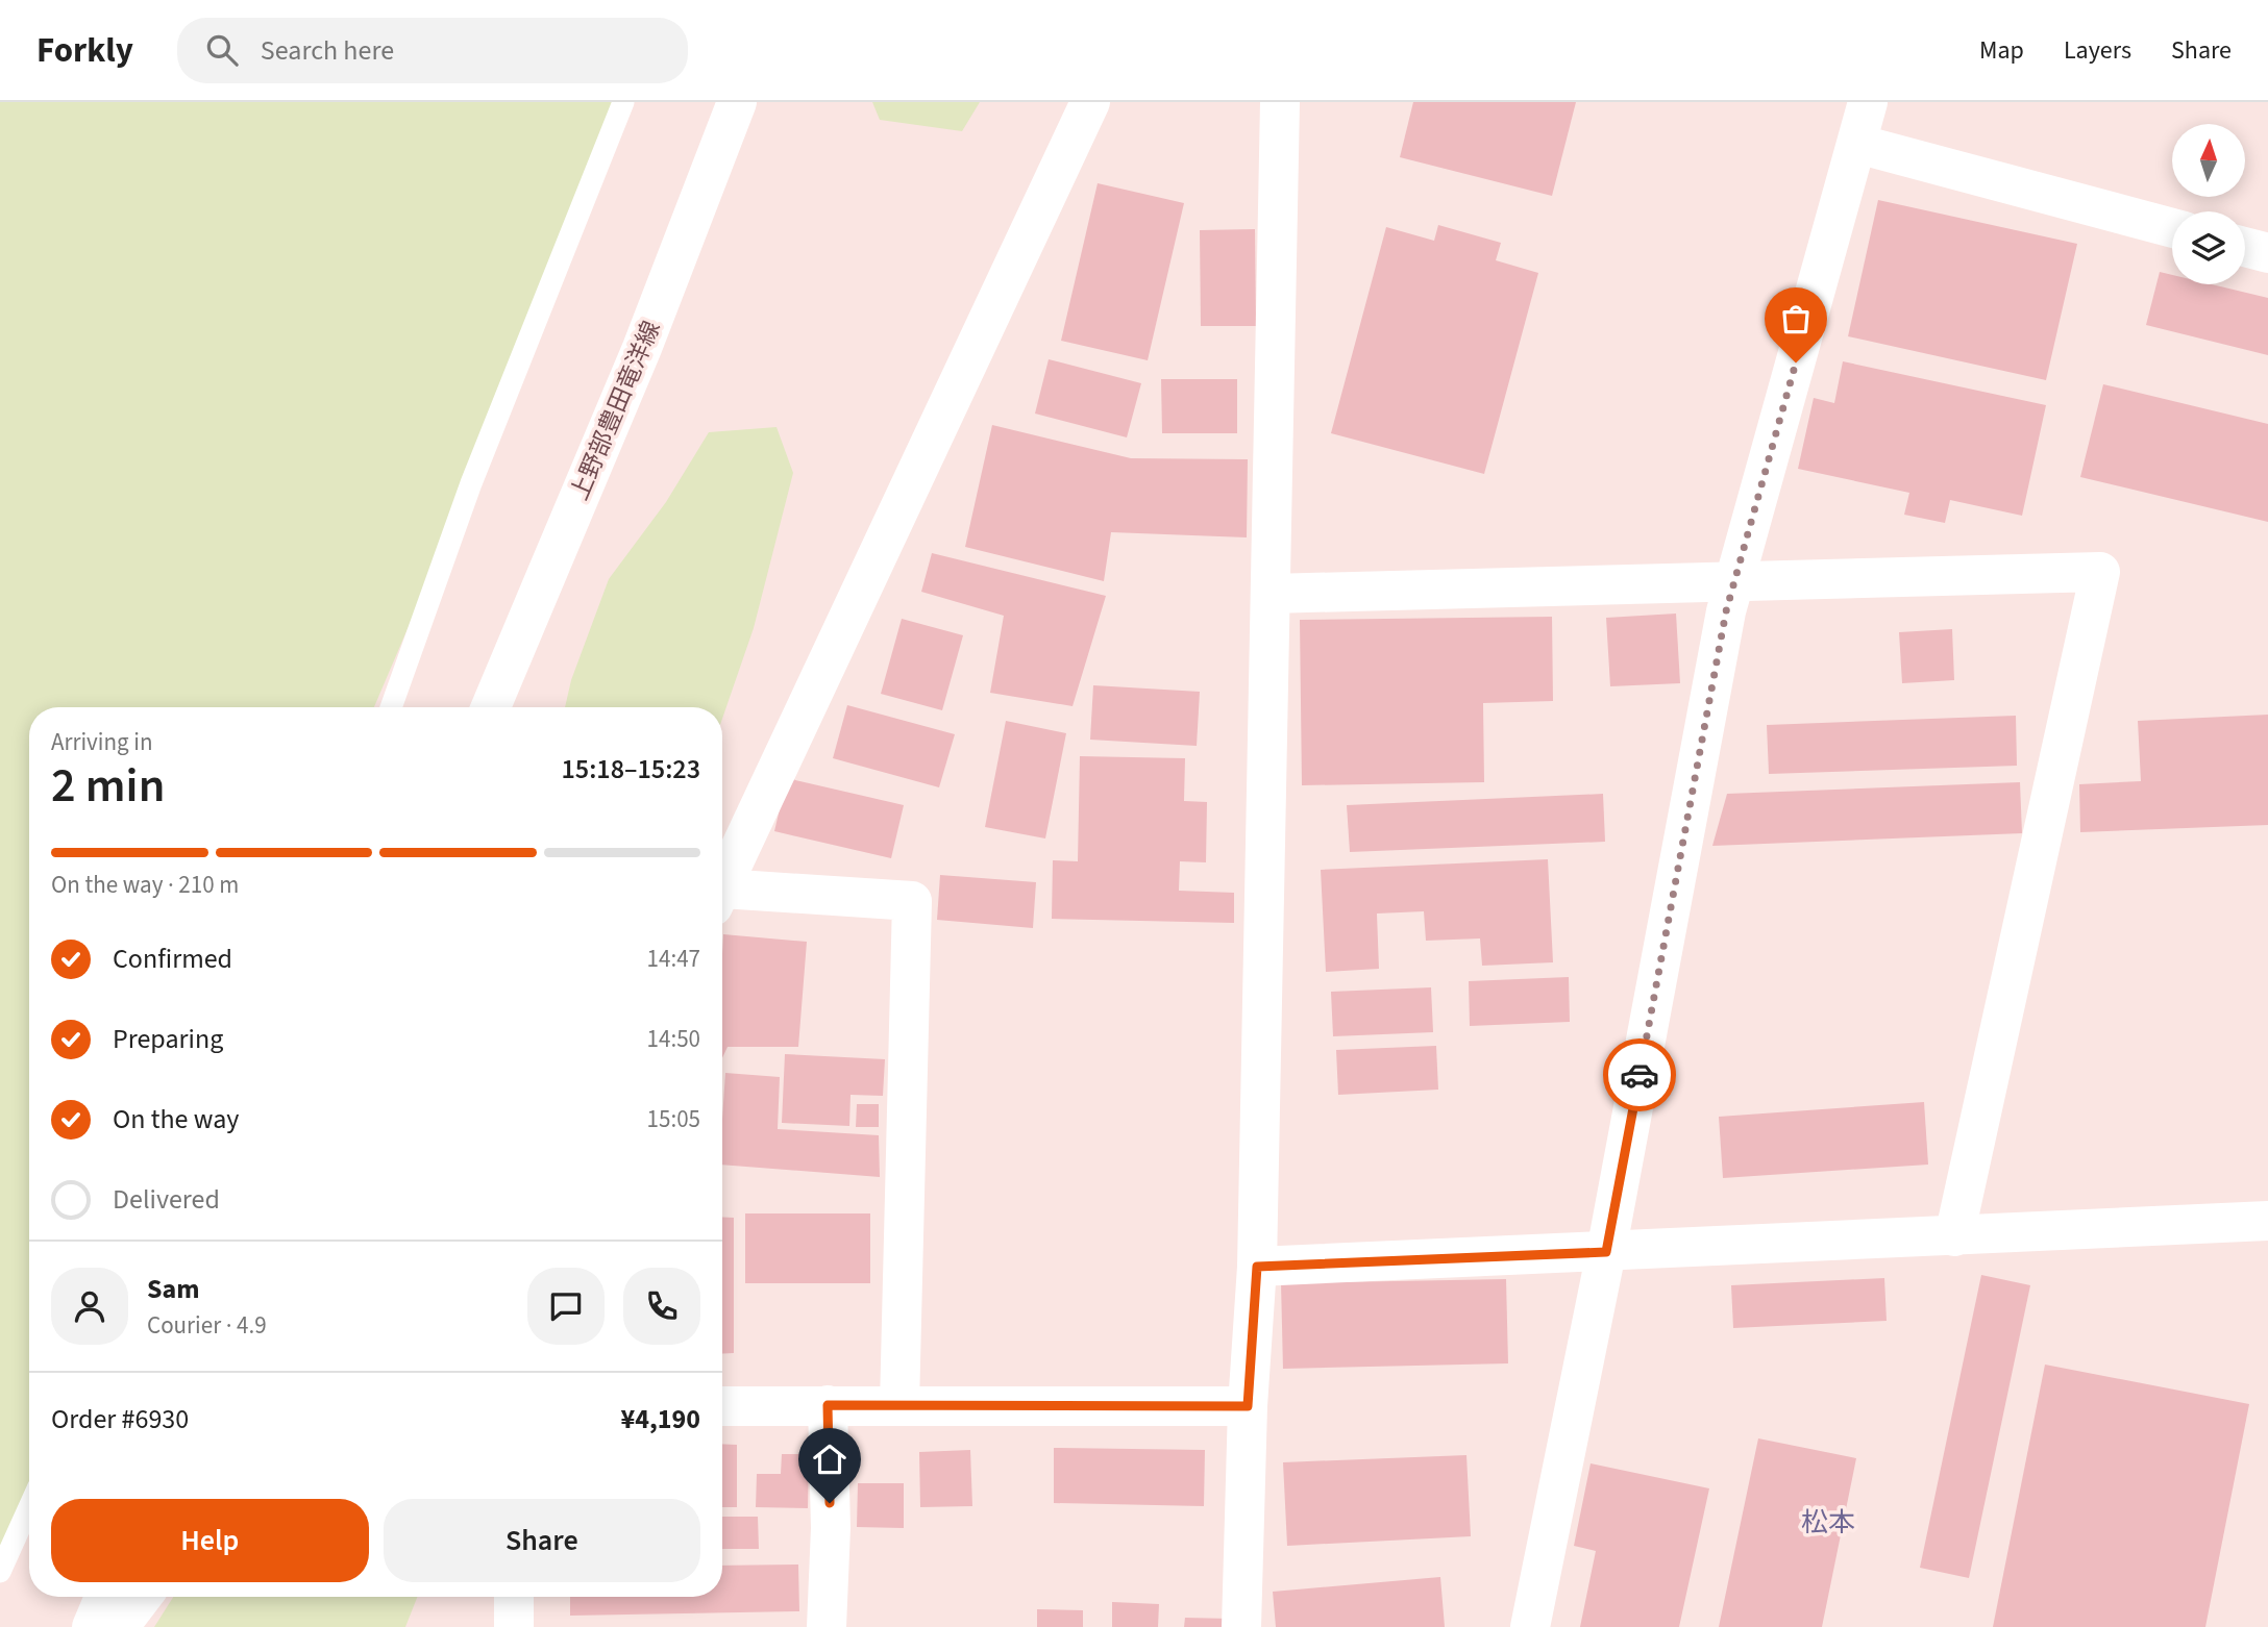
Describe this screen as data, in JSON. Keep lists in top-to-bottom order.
{
  "streets": {
    "street": ["上野部豊田竜洋線"]
  },
  "districts": ["松本"],
  "north": "top",
  "page": {
    "header": "Forkly",
    "search": "Search here",
    "nav": ["Map", "Layers", "Share"],
    "heading": ["2 min", "Arriving in", "15:18–15:23"],
    "panel": [
      "Sam",
      "Courier · 4.9",
      "Order #6930",
      "¥4,190"
    ],
    "bar": "On the way · 210 m",
    "list": [
      ["Confirmed", "14:47"],
      ["Preparing", "14:50"],
      ["On the way", "15:05"],
      "Delivered"
    ],
    "buttons": ["Help", "Share"]
  }
}
